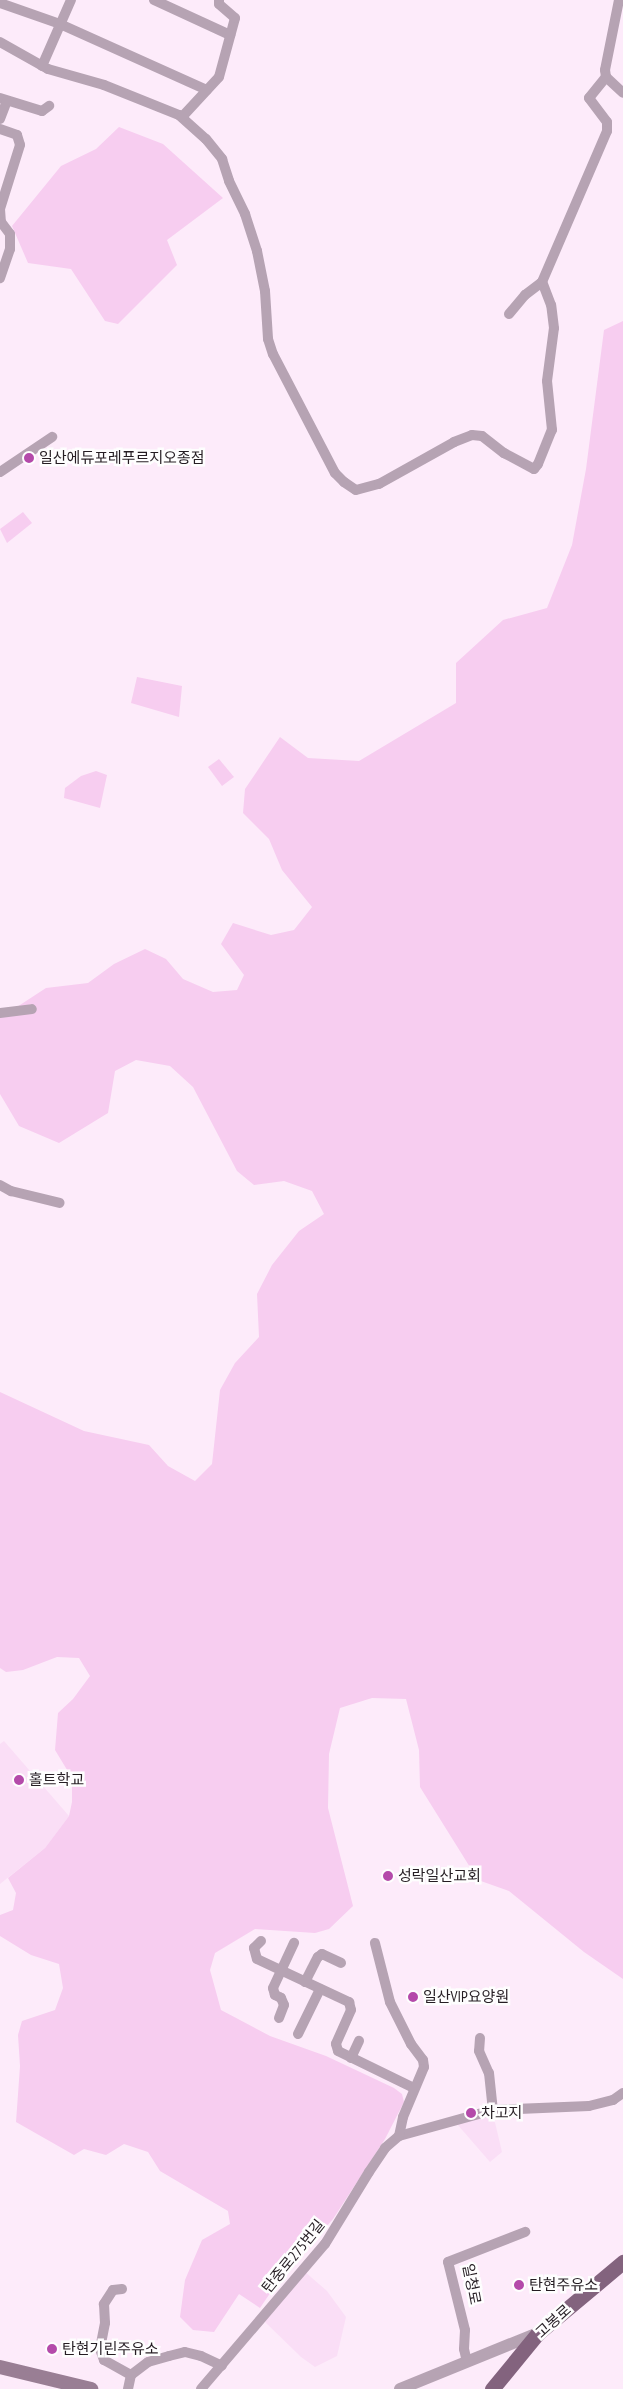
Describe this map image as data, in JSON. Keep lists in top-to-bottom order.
{
  "streets": {
    "main road": ["고봉로"],
    "street": ["탄중로275번길", "일청로"]
  },
  "places": [
    "일산에듀포레푸르지오종점",
    "홀트학교",
    "성락일산교회",
    "일산VIP요양원",
    "차고지",
    "탄현주유소",
    "탄현기린주유소"
  ]
}
